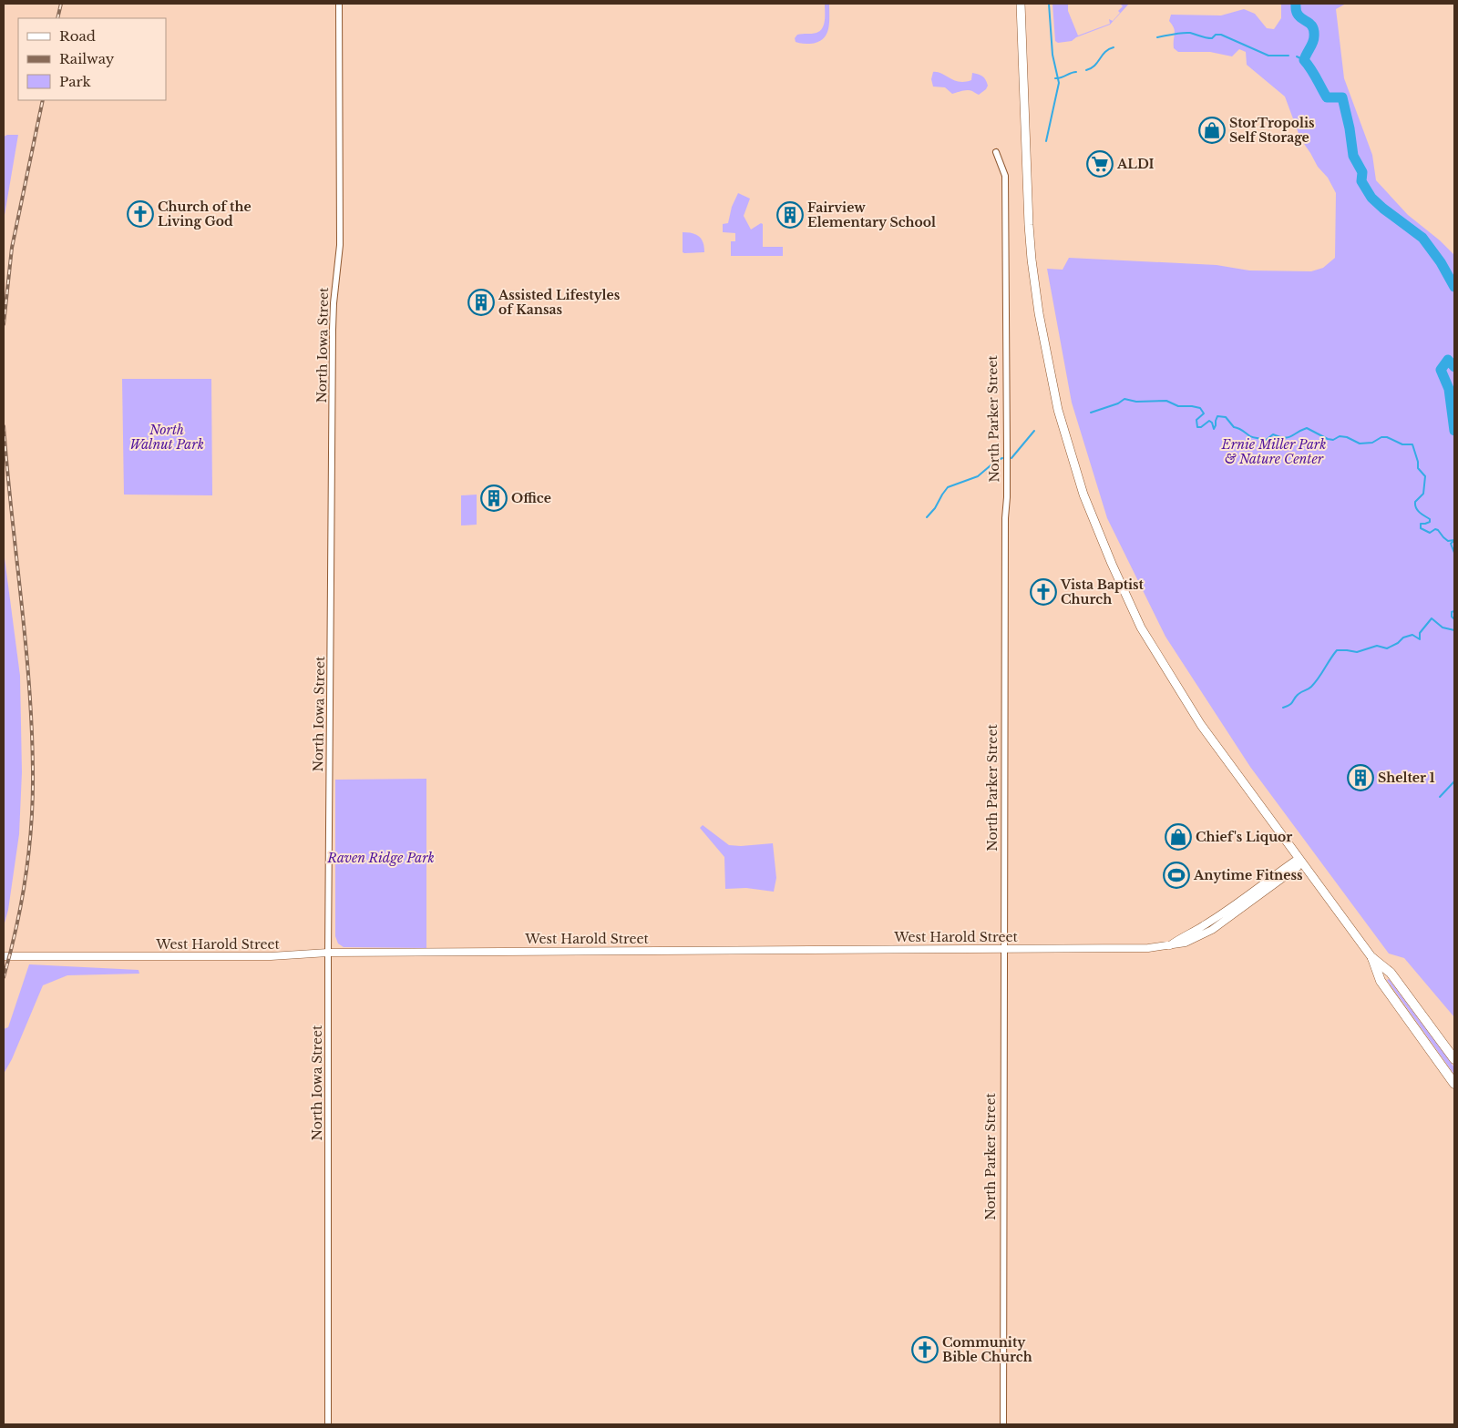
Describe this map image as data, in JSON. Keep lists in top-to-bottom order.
{
  "streets": {
    "main road": ["West Harold Street"],
    "street": ["North Iowa Street", "North Parker Street"]
  },
  "crossings": [
    ["North Iowa Street", "West Harold Street"],
    ["North Parker Street", "West Harold Street"]
  ],
  "parks": ["North Walnut Park", "Ernie Miller Park & Nature Center", "Raven Ridge Park"],
  "places": {
    "shop": ["StorTropolis Self Storage", "Chief's Liquor"],
    "supermarket": ["ALDI"],
    "church": ["Church of the Living God", "Vista Baptist Church", "Community Bible Church"],
    "building": [
      "Fairview Elementary School",
      "Assisted Lifestyles of Kansas",
      "Office",
      "Shelter 1"
    ],
    "sports": ["Anytime Fitness"]
  },
  "legend": ["Road", "Railway", "Park"]
}
